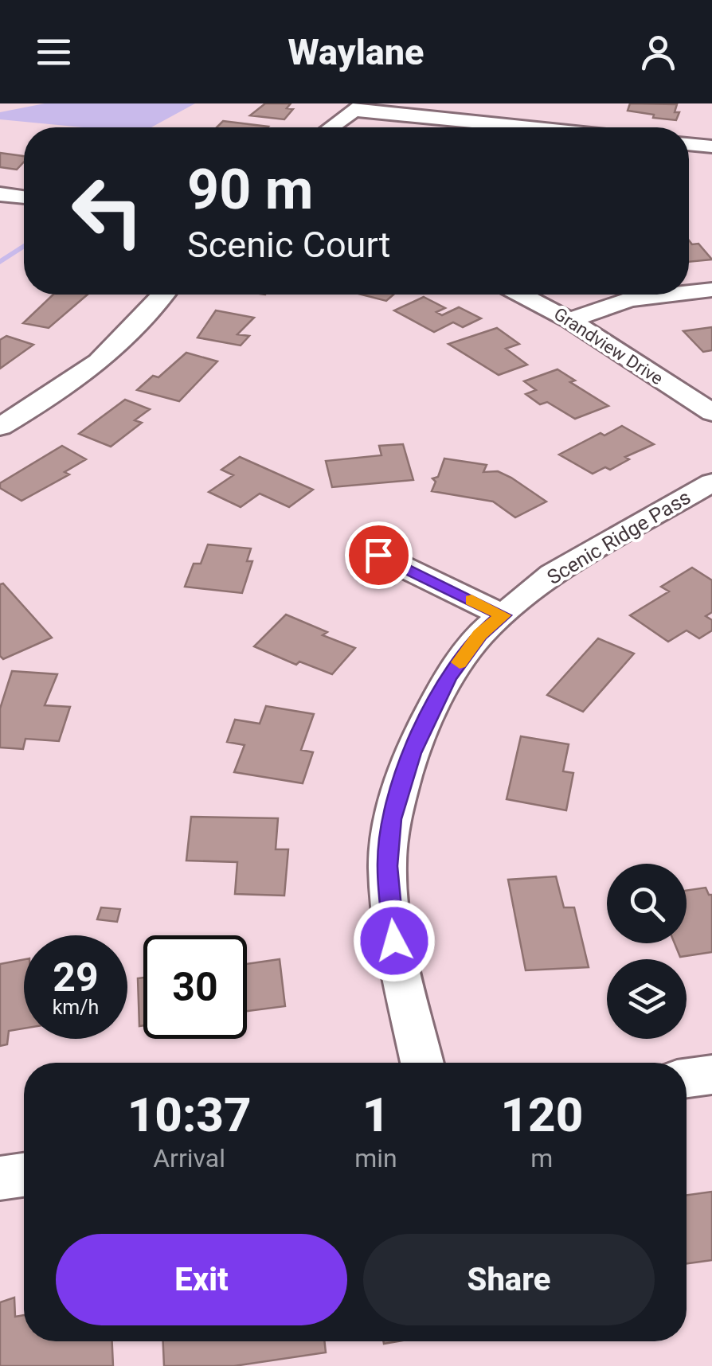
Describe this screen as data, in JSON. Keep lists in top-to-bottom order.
{
  "streets": {
    "street": ["Grandview Drive", "Scenic Ridge Pass"]
  },
  "page": {
    "header": "Waylane",
    "turn": ["90 m", "Scenic Court"],
    "speed": "29 km/h",
    "limit": "30",
    "eta": [
      "10:37",
      "Arrival",
      "1",
      "min",
      "120",
      "m"
    ],
    "buttons": ["Exit", "Share"]
  }
}
